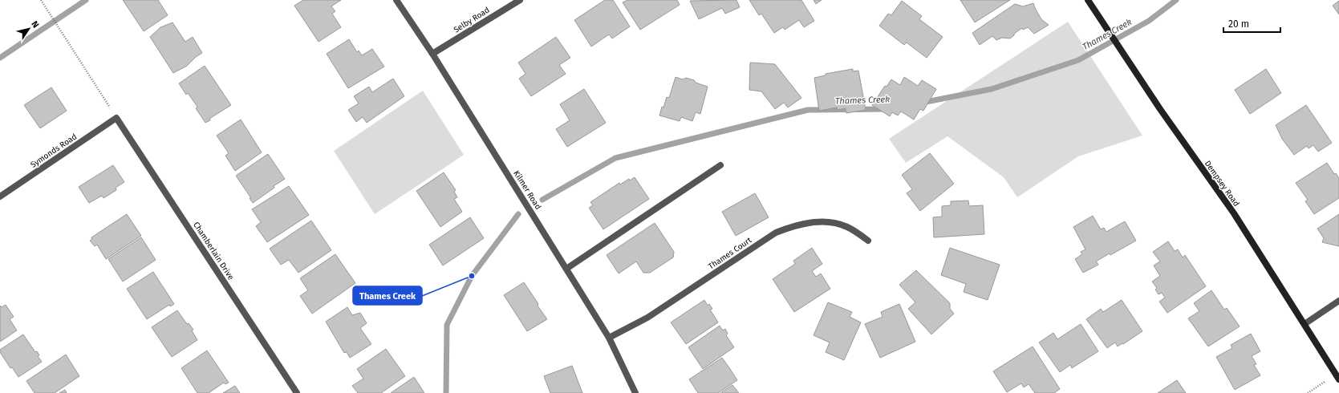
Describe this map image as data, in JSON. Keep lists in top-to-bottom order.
{
  "streets": {
    "street": [
      "Selby Road",
      "Symonds Road",
      "Dempsey Road",
      "Kilmer Road",
      "Chamberlain Drive",
      "Thames Court"
    ]
  },
  "crossings": [
    ["Selby Road", "Kilmer Road"],
    ["Symonds Road", "Chamberlain Drive"],
    ["Kilmer Road", "Thames Court"]
  ],
  "water": ["Thames Creek"],
  "places": ["Thames Creek"],
  "scale_bar": "20 m",
  "north": "top right"
}
